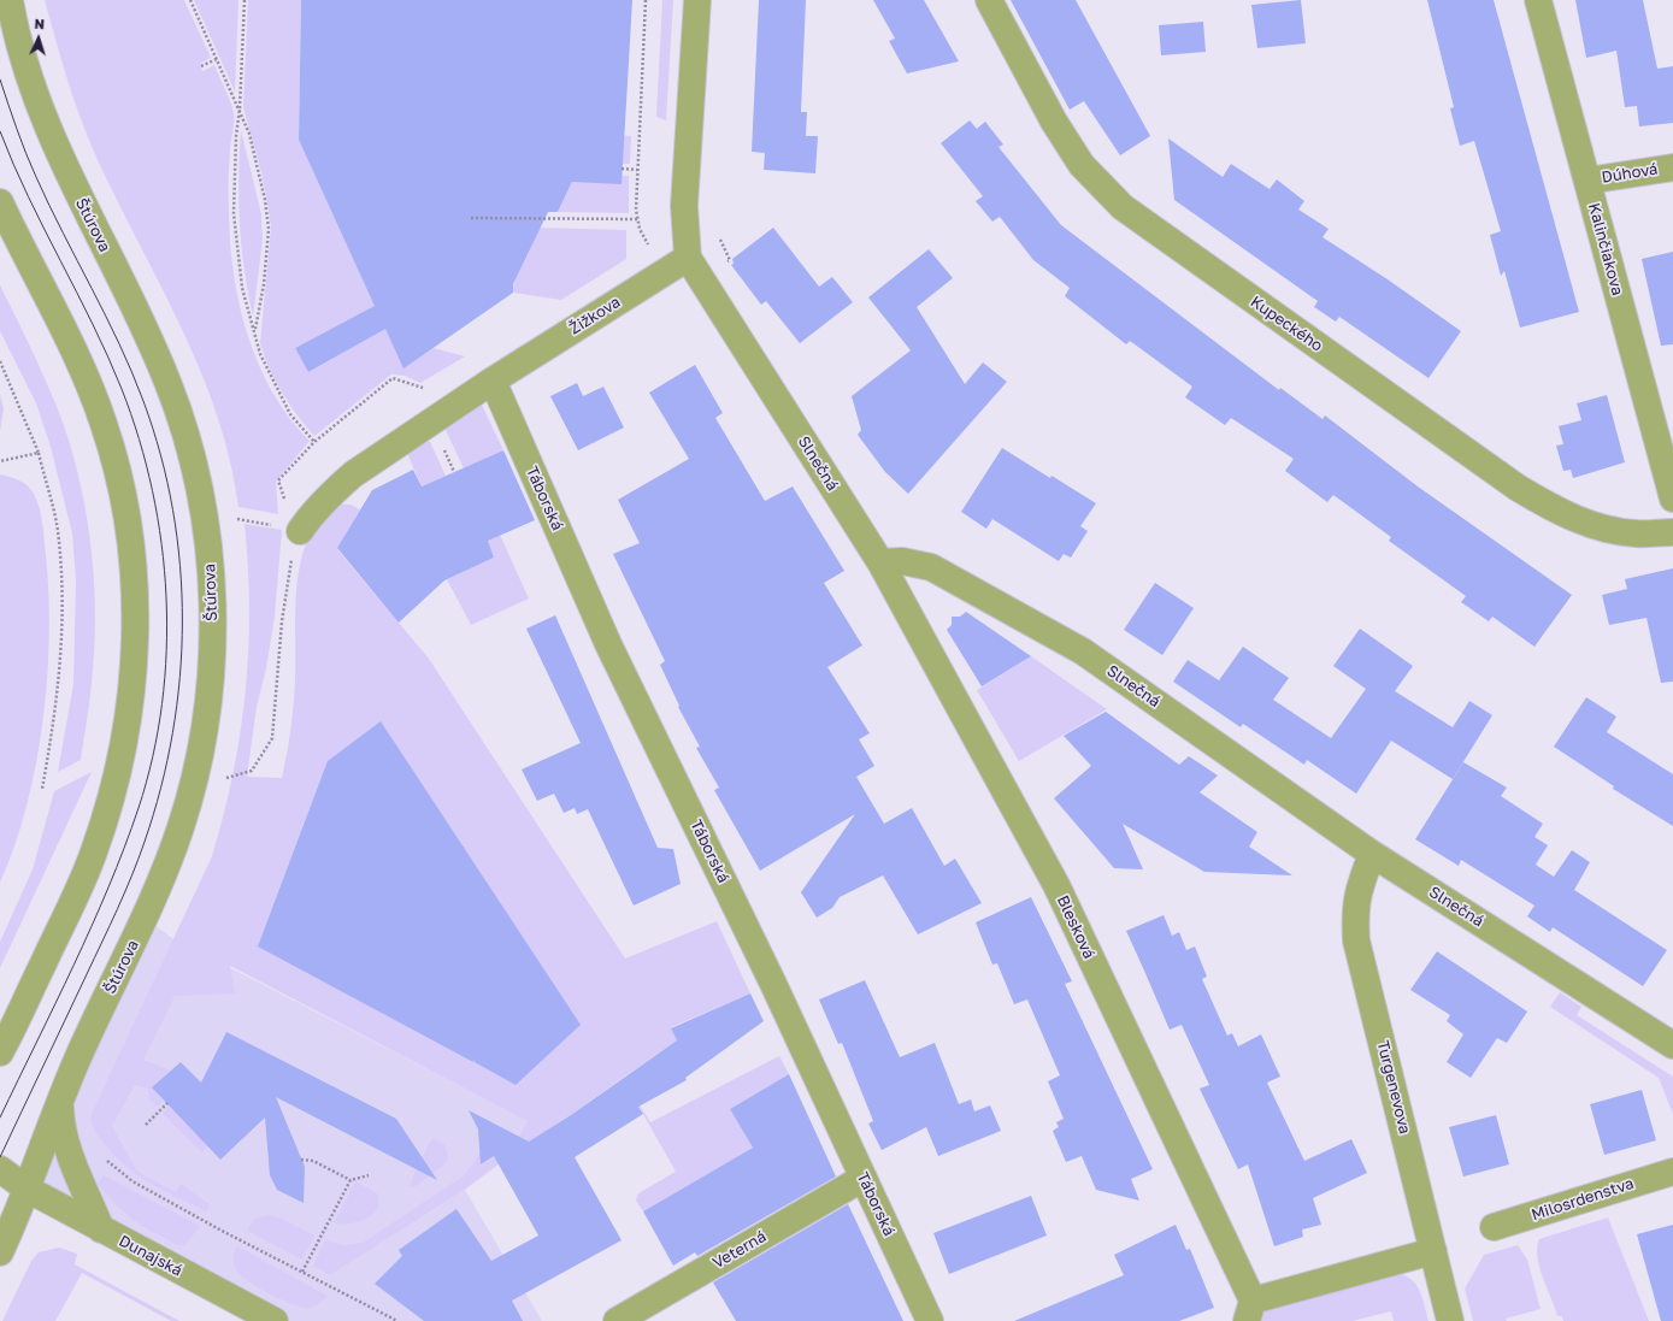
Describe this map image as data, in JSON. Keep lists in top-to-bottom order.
{
  "streets": {
    "street": [
      "Dúhová",
      "Štúrova",
      "Kalinčiakova",
      "Žižkova",
      "Kupeckého",
      "Slnečná",
      "Táborská",
      "Blesková",
      "Turgenevova",
      "Milosrdenstva",
      "Veterná",
      "Dunajská"
    ]
  },
  "crossings": [
    ["Dúhová", "Kalinčiakova"],
    ["Štúrova", "Dunajská"],
    ["Žižkova", "Slnečná"],
    ["Žižkova", "Táborská"],
    ["Slnečná", "Blesková"],
    ["Slnečná", "Turgenevova"],
    ["Táborská", "Veterná"]
  ],
  "north": "top"
}
